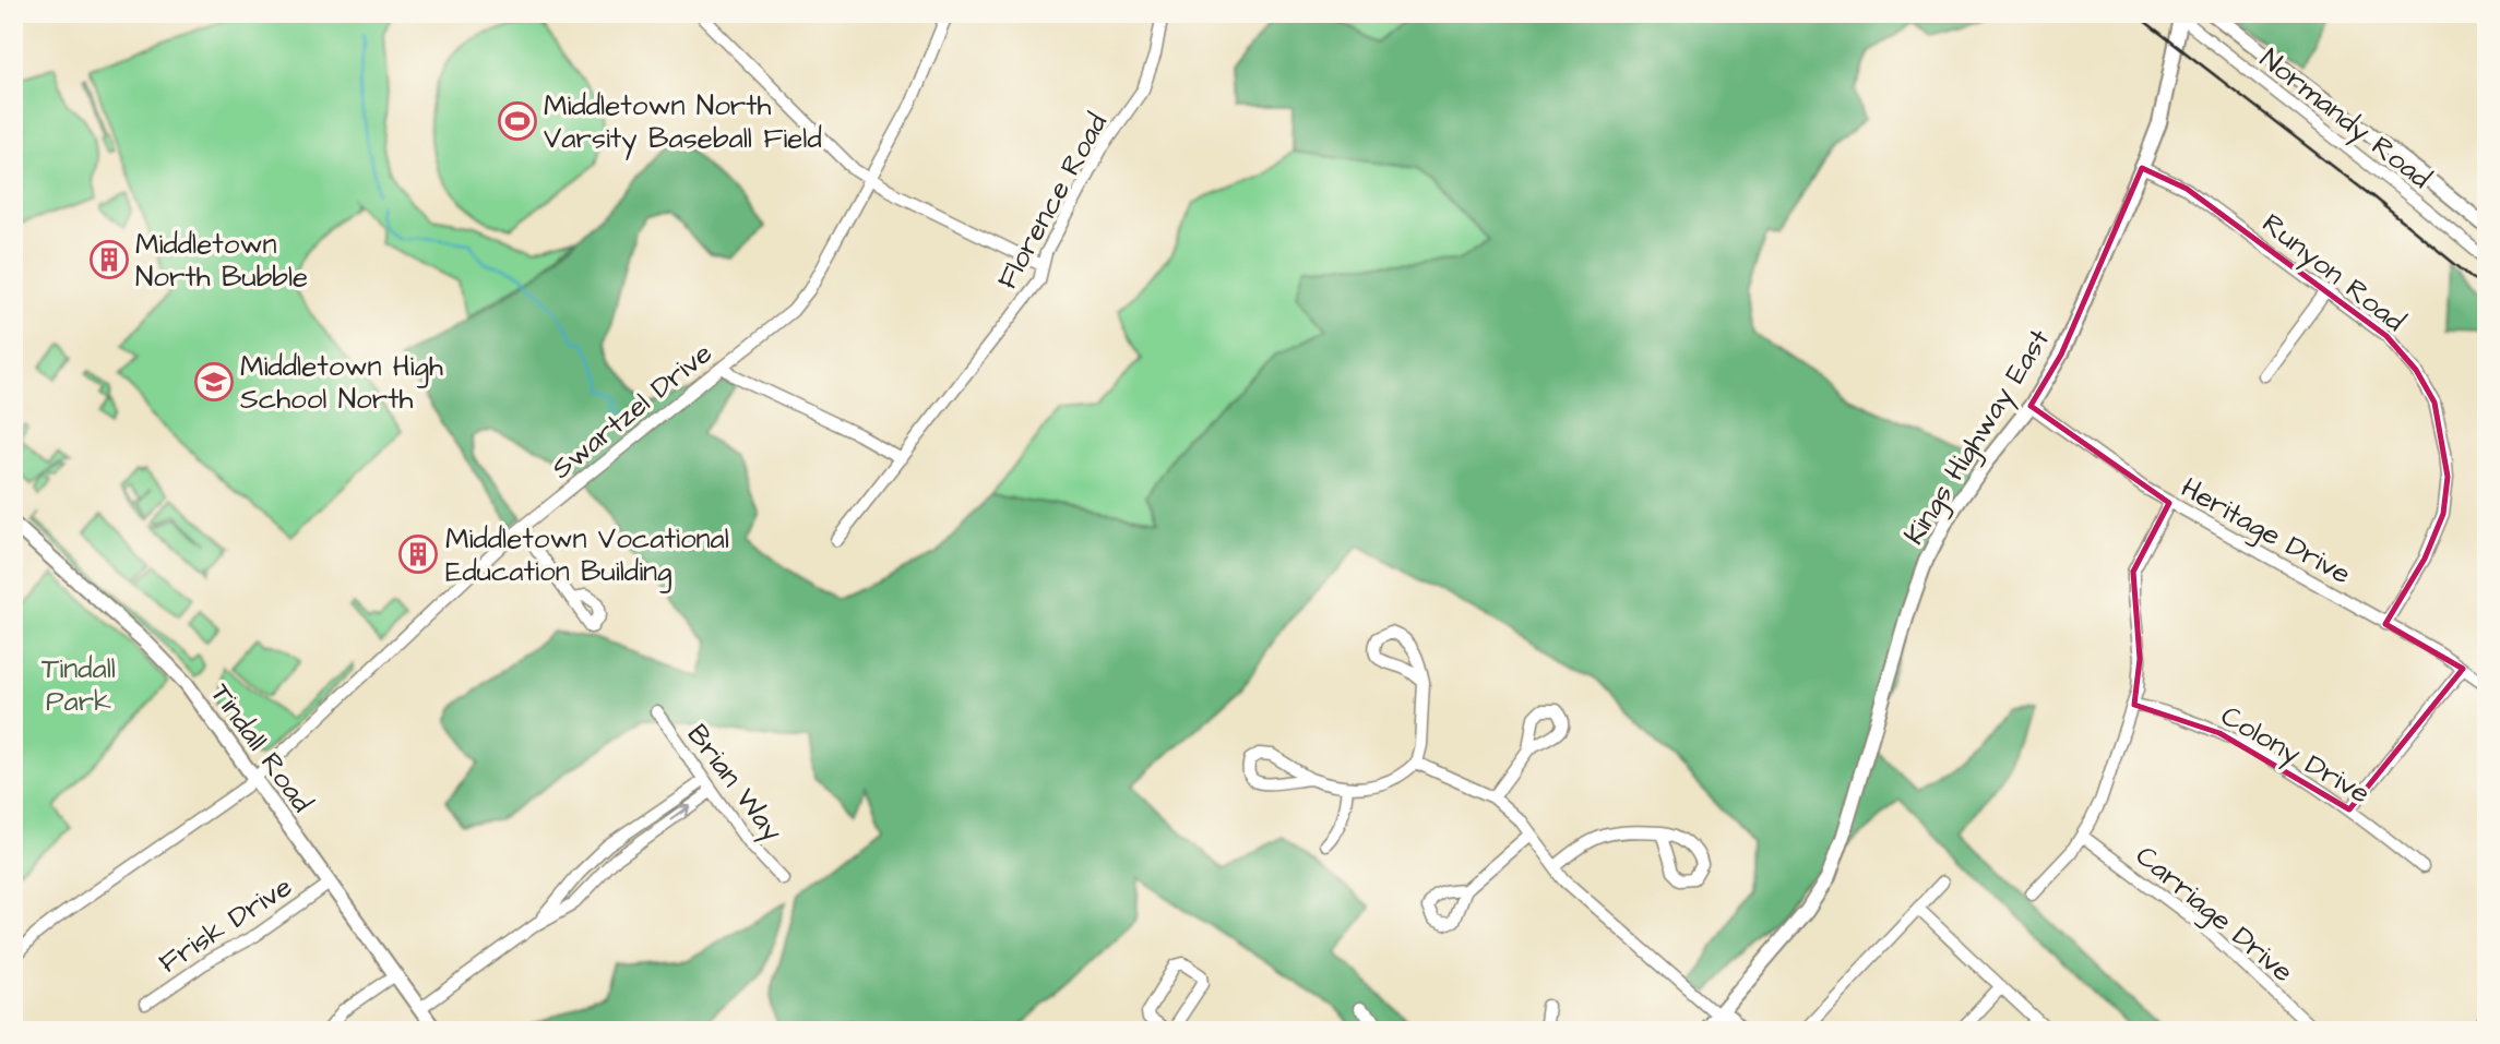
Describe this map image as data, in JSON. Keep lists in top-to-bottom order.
{
  "streets": {
    "street": [
      "Normandy Road",
      "Florence Road",
      "Runyon Road",
      "Swartzel Drive",
      "Kings Highway East",
      "Heritage Drive",
      "Tindall Road",
      "Colony Drive",
      "Brian Way",
      "Carriage Drive",
      "Frisk Drive"
    ]
  },
  "crossings": [
    ["Normandy Road", "Kings Highway East"],
    ["Runyon Road", "Kings Highway East"],
    ["Runyon Road", "Heritage Drive"],
    ["Swartzel Drive", "Tindall Road"],
    ["Kings Highway East", "Heritage Drive"],
    ["Tindall Road", "Frisk Drive"]
  ],
  "parks": ["Tindall Park"],
  "places": {
    "sports": ["Middletown North Varsity Baseball Field"],
    "building": ["Middletown North Bubble", "Middletown Vocational Education Building"],
    "school or university": ["Middletown High School North"]
  }
}
